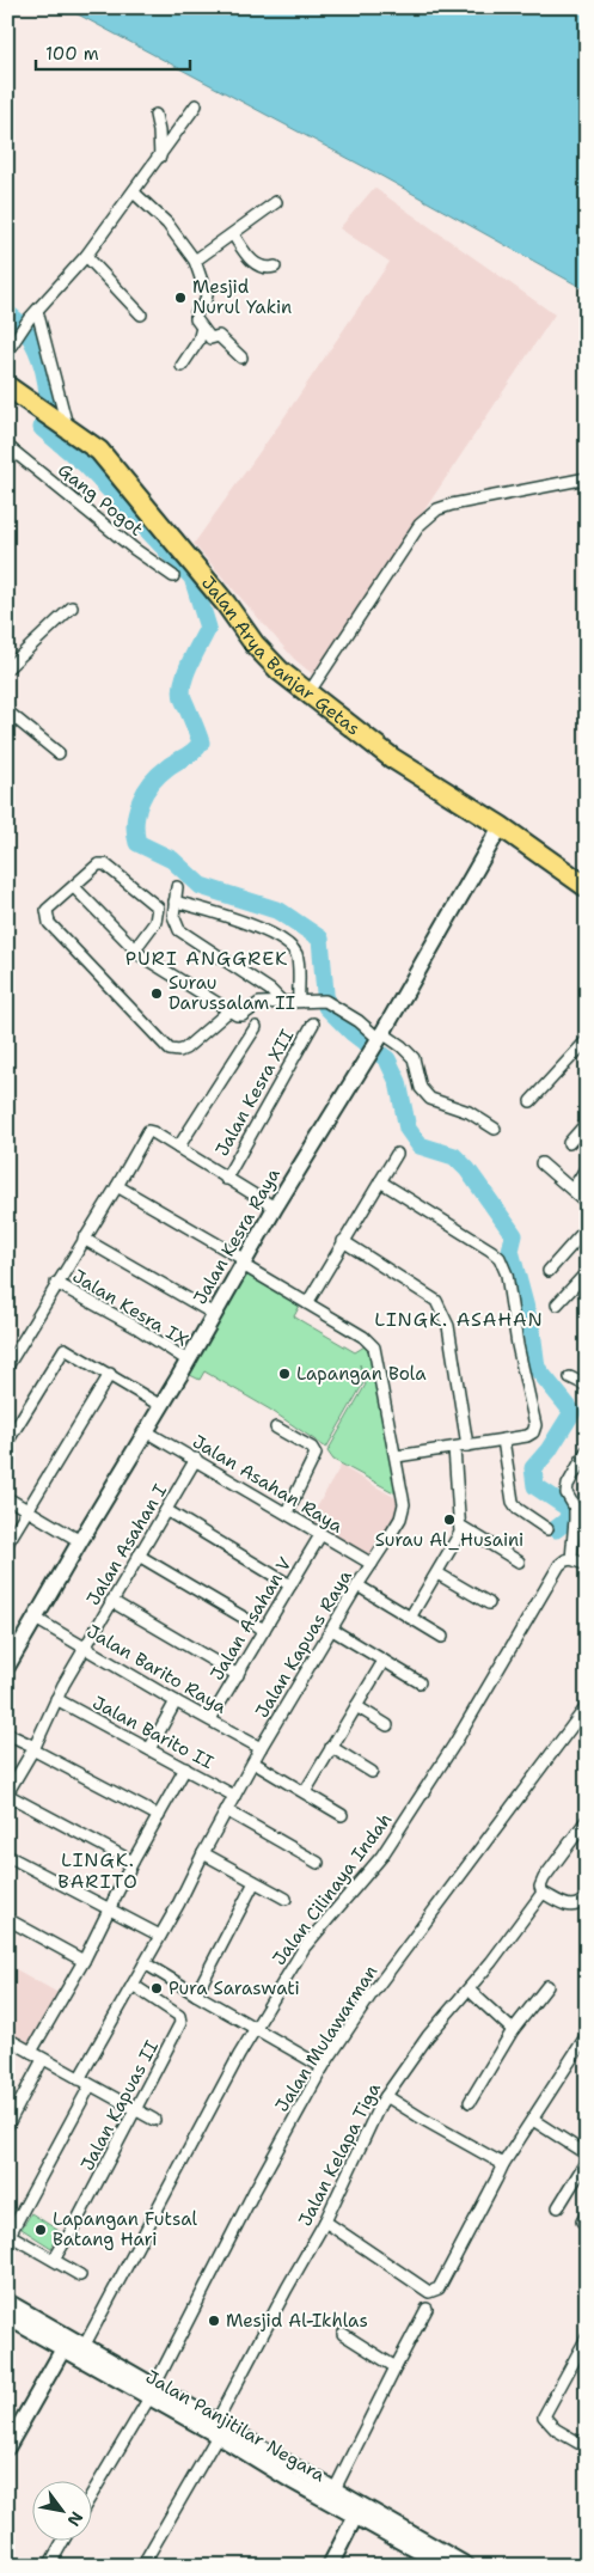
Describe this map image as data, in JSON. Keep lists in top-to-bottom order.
{
  "streets": {
    "highway": ["Jalan Arya Banjar Getas"],
    "street": [
      "Gang Pogot",
      "Jalan Kesra XII",
      "Jalan Kesra Raya",
      "Jalan Kesra IX",
      "Jalan Asahan Raya",
      "Jalan Asahan I",
      "Jalan Asahan V",
      "Jalan Kapuas Raya",
      "Jalan Barito Raya",
      "Jalan Barito II",
      "Jalan Cilinaya Indah",
      "Jalan Mulawarman",
      "Jalan Kapuas II",
      "Jalan Kelapa Tiga",
      "Jalan Panjitilar Negara"
    ]
  },
  "crossings": [
    ["Jalan Arya Banjar Getas", "Jalan Kesra Raya"],
    ["Jalan Kesra Raya", "Jalan Kesra IX"],
    ["Jalan Kesra Raya", "Jalan Asahan Raya"],
    ["Jalan Kesra Raya", "Jalan Kapuas Raya"],
    ["Jalan Kesra Raya", "Jalan Barito Raya"],
    ["Jalan Asahan Raya", "Jalan Asahan I"],
    ["Jalan Asahan Raya", "Jalan Asahan V"],
    ["Jalan Asahan Raya", "Jalan Kapuas Raya"],
    ["Jalan Asahan I", "Jalan Barito Raya"],
    ["Jalan Asahan I", "Jalan Barito II"],
    ["Jalan Asahan V", "Jalan Barito Raya"],
    ["Jalan Kapuas Raya", "Jalan Barito Raya"],
    ["Jalan Kapuas Raya", "Jalan Barito II"],
    ["Jalan Kapuas Raya", "Jalan Kapuas II"],
    ["Jalan Mulawarman", "Jalan Panjitilar Negara"],
    ["Jalan Kelapa Tiga", "Jalan Panjitilar Negara"]
  ],
  "districts": ["PURI ANGGREK", "LINGK. ASAHAN", "LINGK. BARITO"],
  "places": [
    "Mesjid Nurul Yakin",
    "Surau Darussalam II",
    "Lapangan Bola",
    "Surau Al_Husaini",
    "Pura Saraswati",
    "Lapangan Futsal Batang Hari",
    "Mesjid Al-Ikhlas"
  ],
  "scale_bar": "100 m",
  "north": "bottom right"
}
